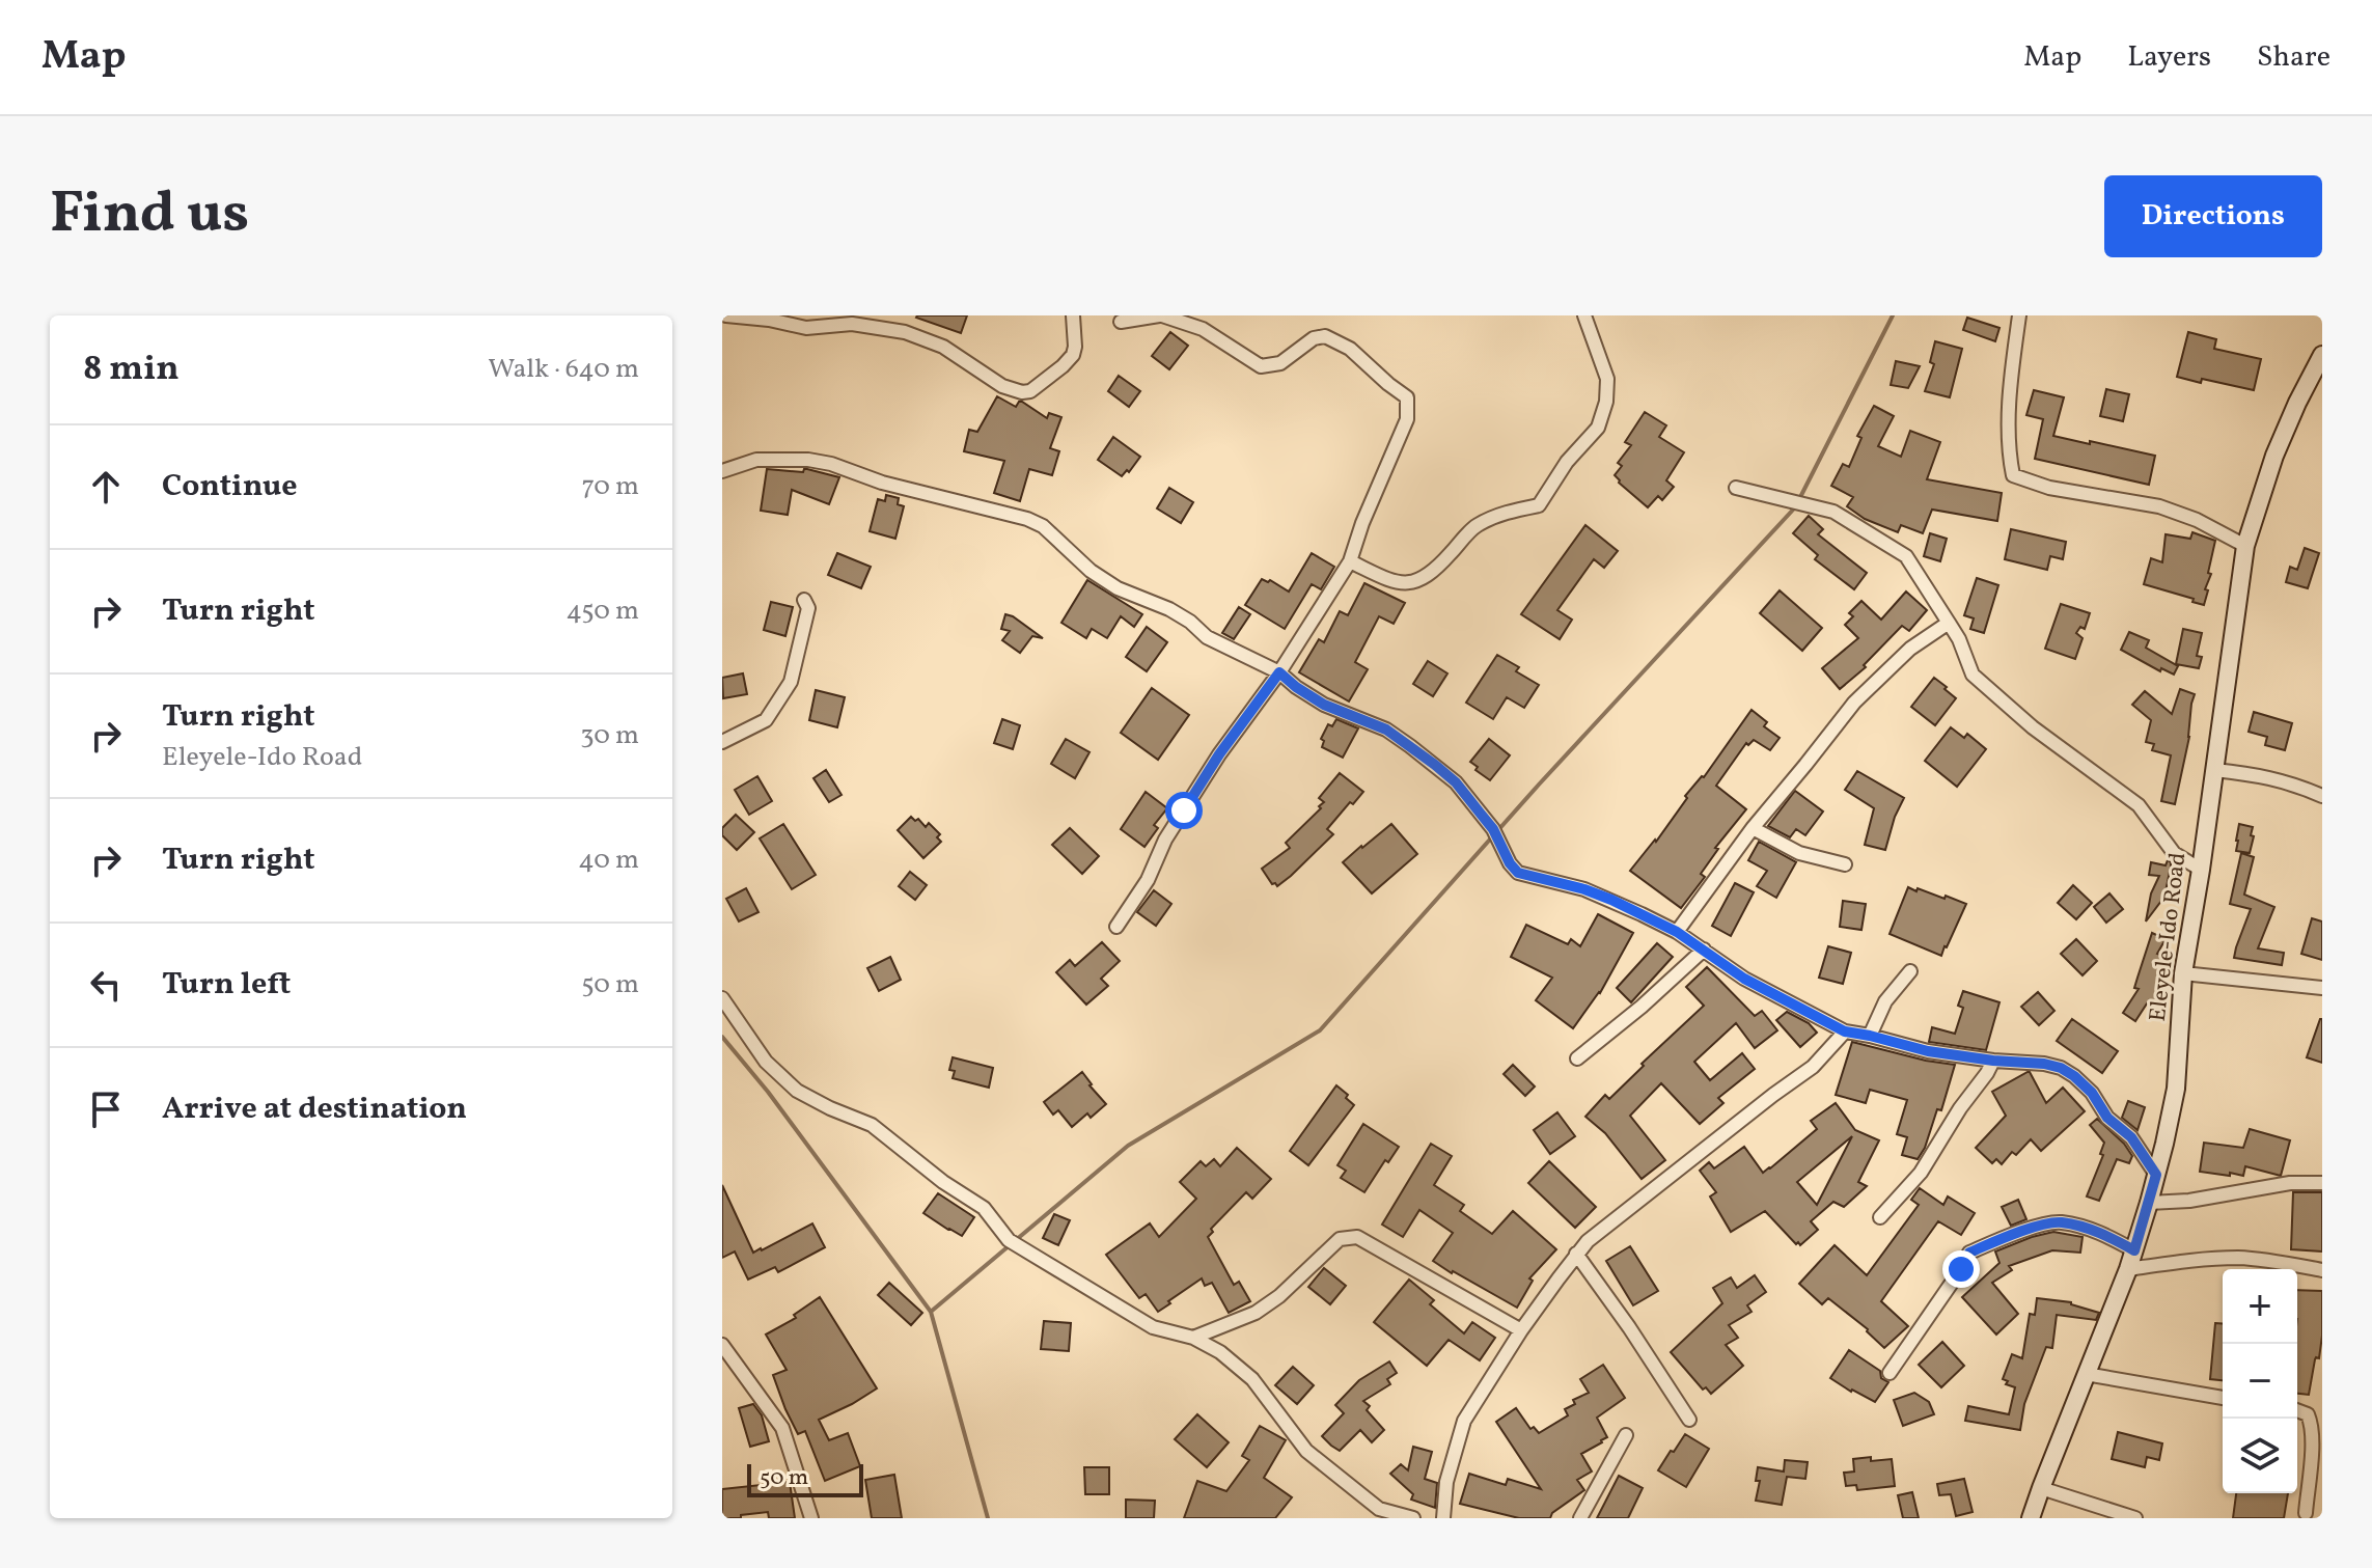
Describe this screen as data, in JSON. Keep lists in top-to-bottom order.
{
  "streets": {
    "main road": ["Eleyele-Ido Road"]
  },
  "scale_bar": "50 m",
  "page": {
    "header": "Map",
    "nav": ["Map", "Layers", "Share"],
    "title": "Find us",
    "buttons": "Directions",
    "heading": ["8 min", "Walk · 640 m"],
    "list": [
      ["Continue", "70 m"],
      ["Turn right", "450 m"],
      ["Turn right", "Eleyele-Ido Road", "30 m"],
      ["Turn right", "40 m"],
      ["Turn left", "50 m"],
      "Arrive at destination"
    ],
    "map_buttons": ["+", "−"],
    "scale": "50 m"
  }
}
